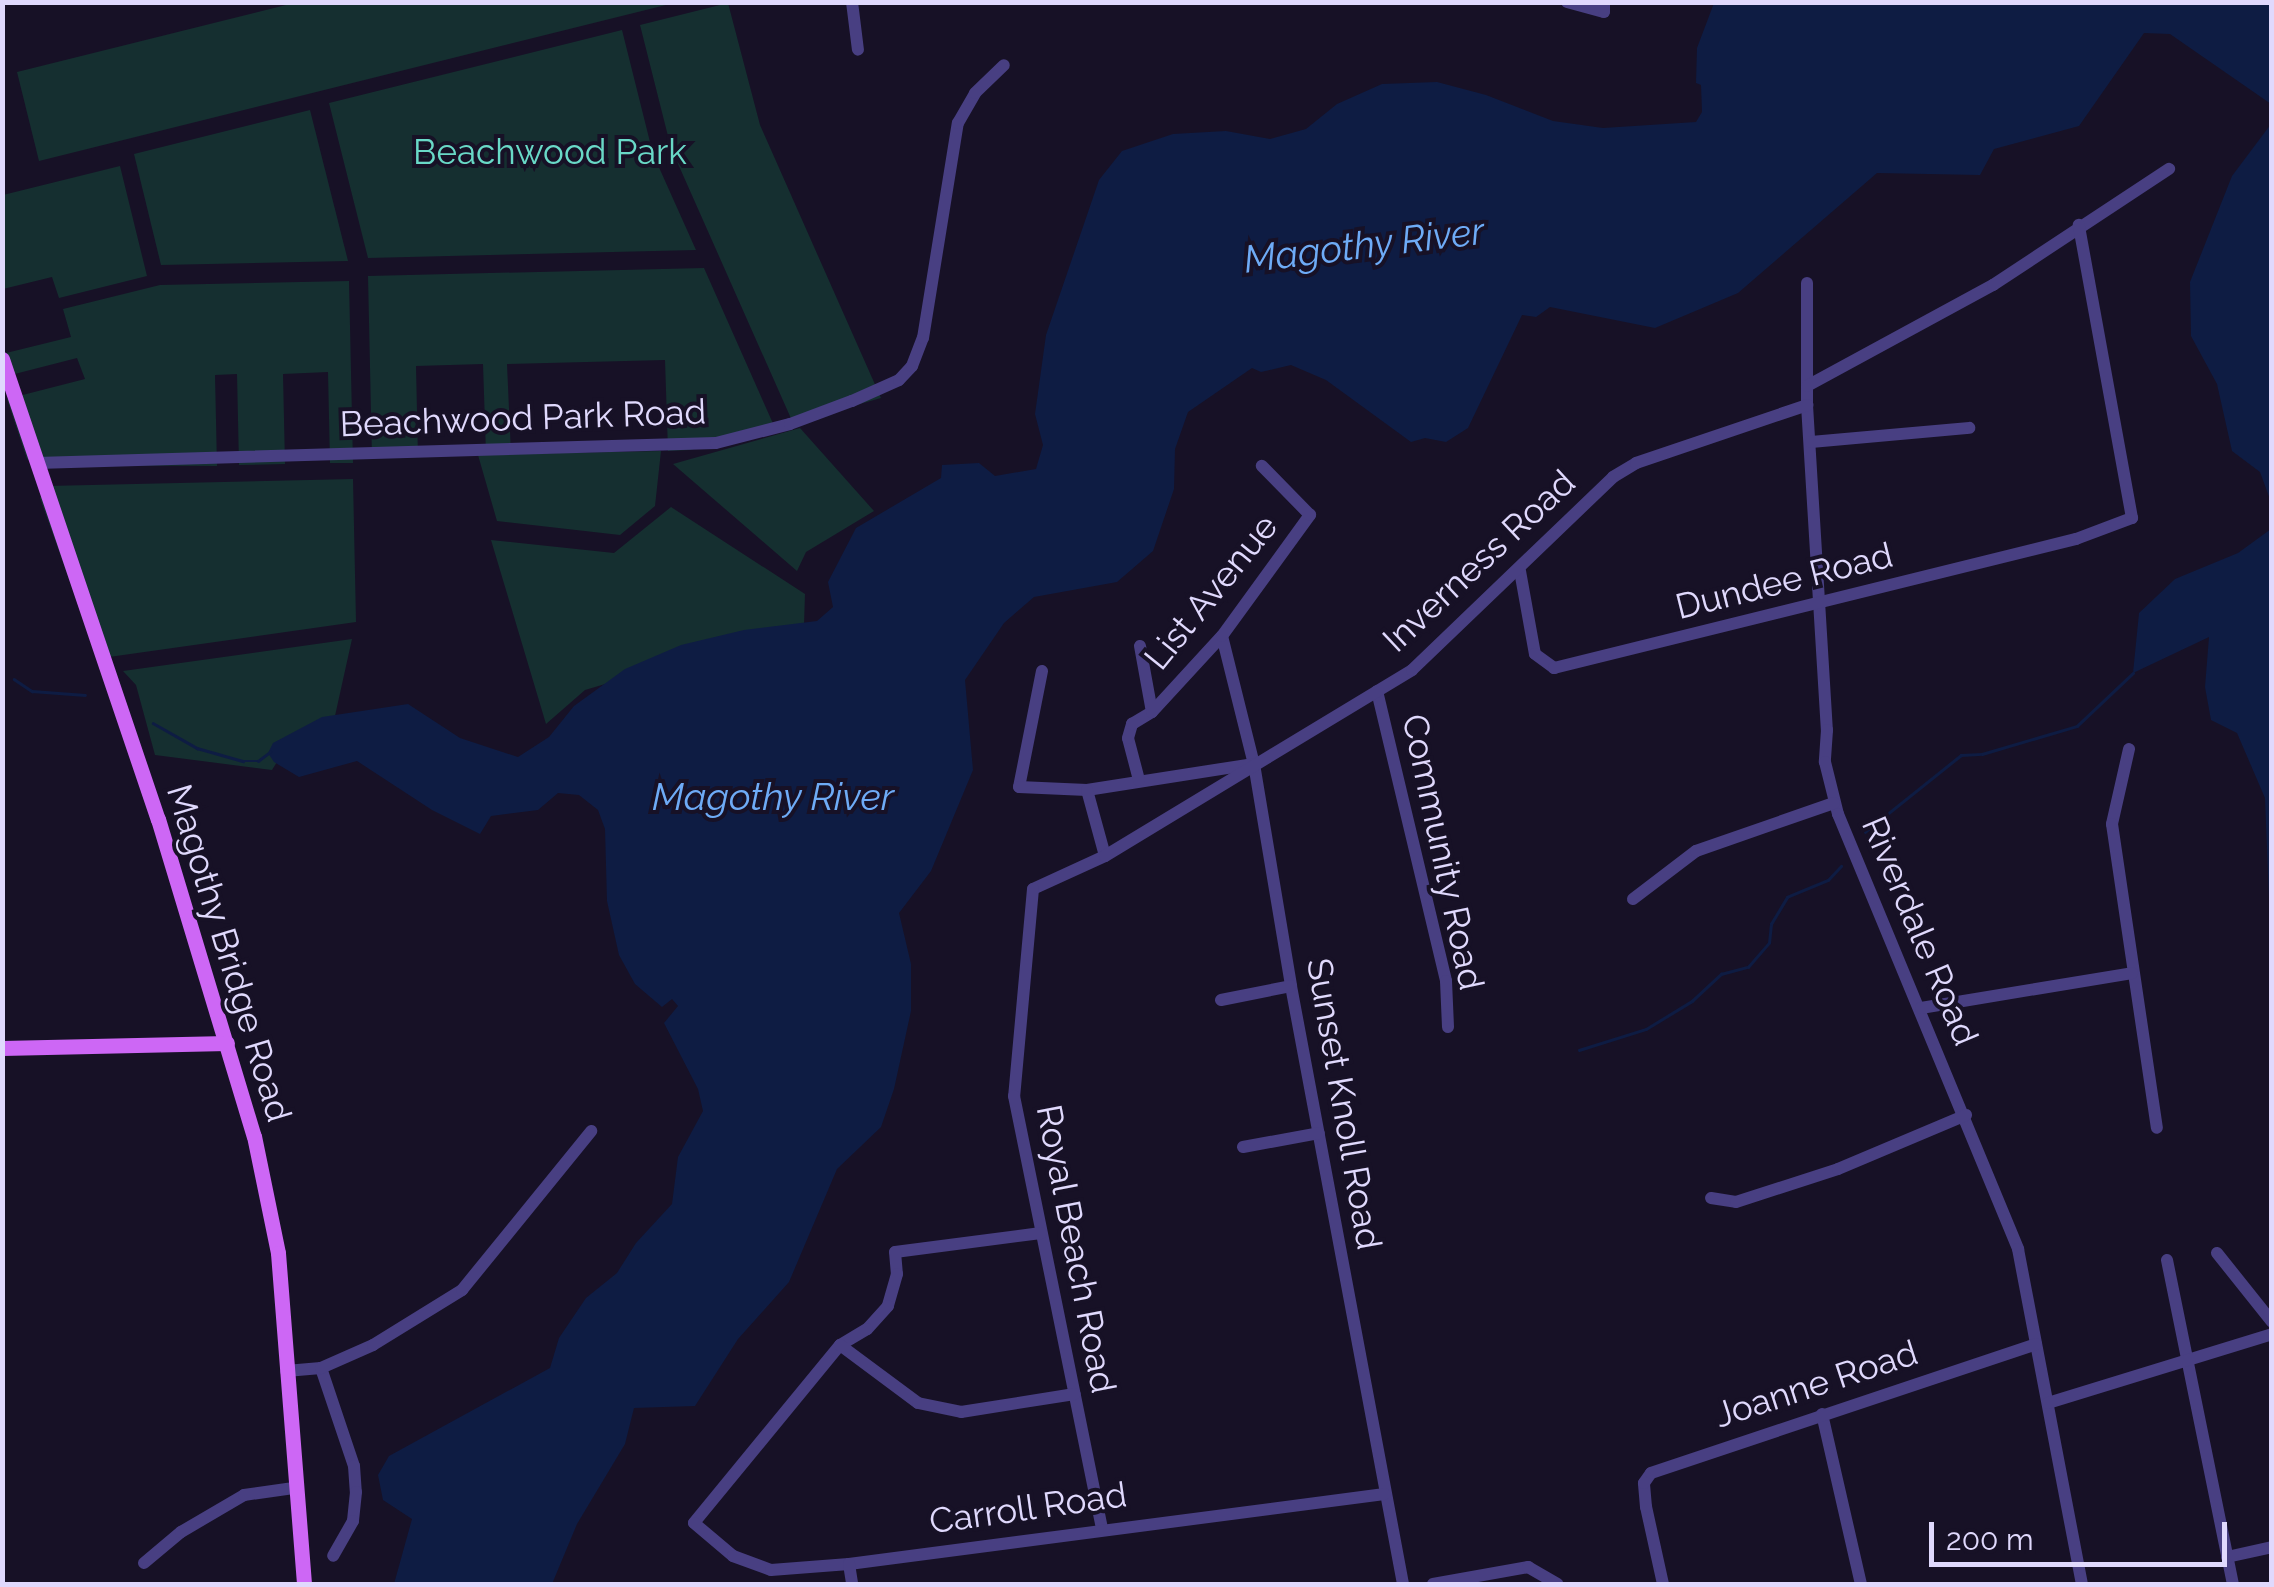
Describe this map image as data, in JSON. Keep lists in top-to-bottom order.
{
  "streets": {
    "main road": ["Magothy Bridge Road"],
    "street": [
      "Beachwood Park Road",
      "Inverness Road",
      "Dundee Road",
      "List Avenue",
      "Community Road",
      "Riverdale Road",
      "Sunset Knoll Road",
      "Royal Beach Road",
      "Joanne Road",
      "Carroll Road"
    ]
  },
  "crossings": [
    ["Beachwood Park Road", "Magothy Bridge Road"],
    ["Inverness Road", "Dundee Road"],
    ["Inverness Road", "Community Road"],
    ["Inverness Road", "Riverdale Road"],
    ["Inverness Road", "Sunset Knoll Road"],
    ["Inverness Road", "Royal Beach Road"],
    ["Dundee Road", "Riverdale Road"],
    ["List Avenue", "Sunset Knoll Road"],
    ["Riverdale Road", "Joanne Road"],
    ["Sunset Knoll Road", "Carroll Road"],
    ["Royal Beach Road", "Carroll Road"]
  ],
  "water": ["Magothy River"],
  "parks": ["Beachwood Park"],
  "scale_bar": "200 m"
}
